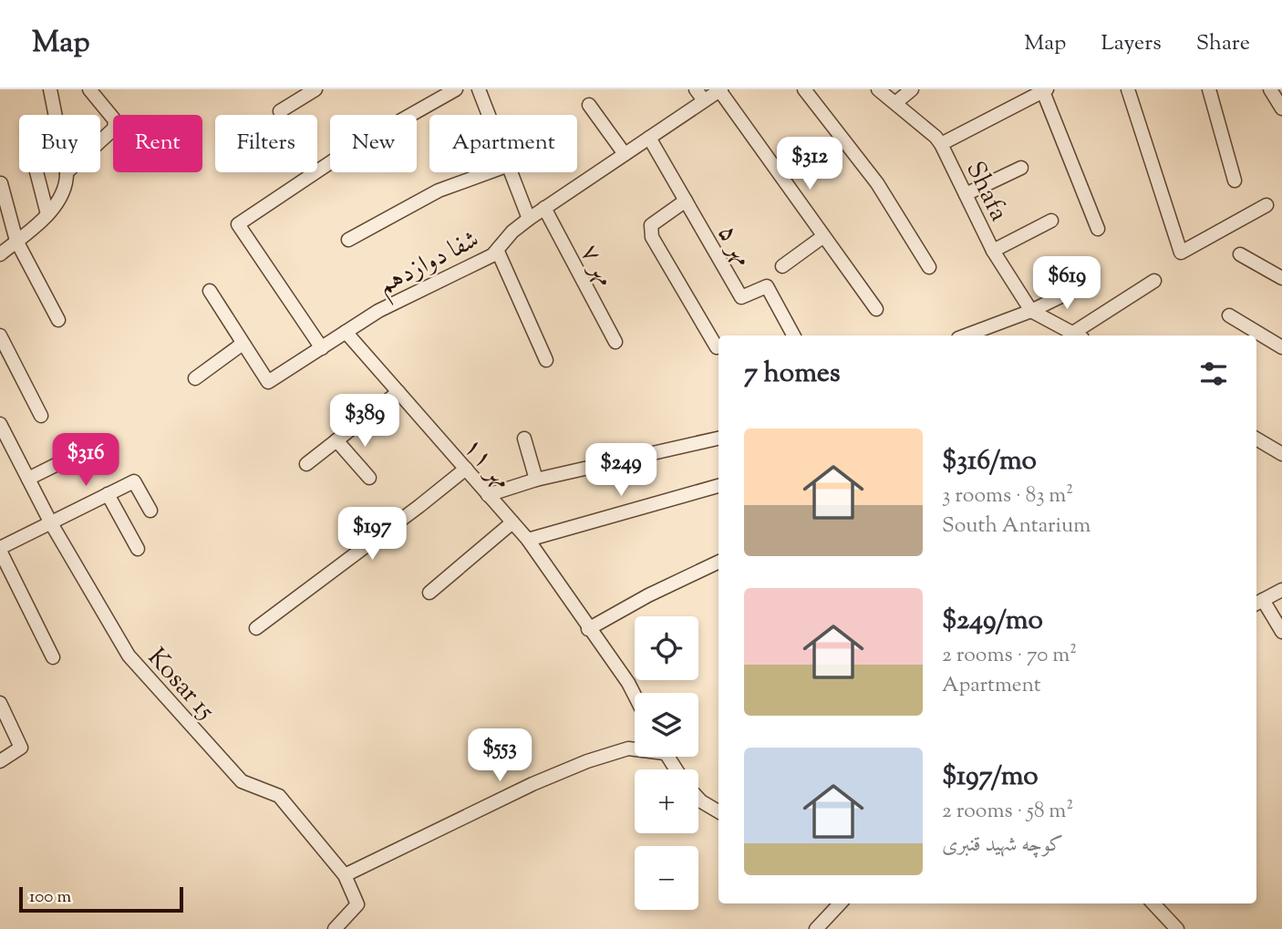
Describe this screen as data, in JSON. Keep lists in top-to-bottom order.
{
  "streets": {
    "street": [
      "Shafa",
      "مهر ۵",
      "شفا دوازدهم",
      "مهر ۷",
      "مهر ۱۱",
      "Kosar 15"
    ]
  },
  "crossings": [
    ["مهر ۵", "شفا دوازدهم"],
    ["شفا دوازدهم", "مهر ۷"],
    ["شفا دوازدهم", "مهر ۱۱"]
  ],
  "scale_bar": "100 m",
  "page": {
    "header": "Map",
    "nav": ["Map", "Layers", "Share"],
    "chip": [
      "Buy",
      "Rent",
      "Filters",
      "New",
      "Apartment"
    ],
    "price": [
      "$312",
      "$619",
      "$389",
      "$316",
      "$249",
      "$197",
      "$553"
    ],
    "heading": "7 homes",
    "list": [
      {
        "name": "$316/mo",
        "note": "3 rooms · 83 m² · South Antarium"
      },
      {
        "name": "$249/mo",
        "note": "2 rooms · 70 m² · Apartment"
      },
      {
        "name": "$197/mo",
        "note": "2 rooms · 58 m² · کوچه شهید قنبری"
      }
    ],
    "map_buttons": ["+", "−"],
    "scale": "100 m"
  }
}
